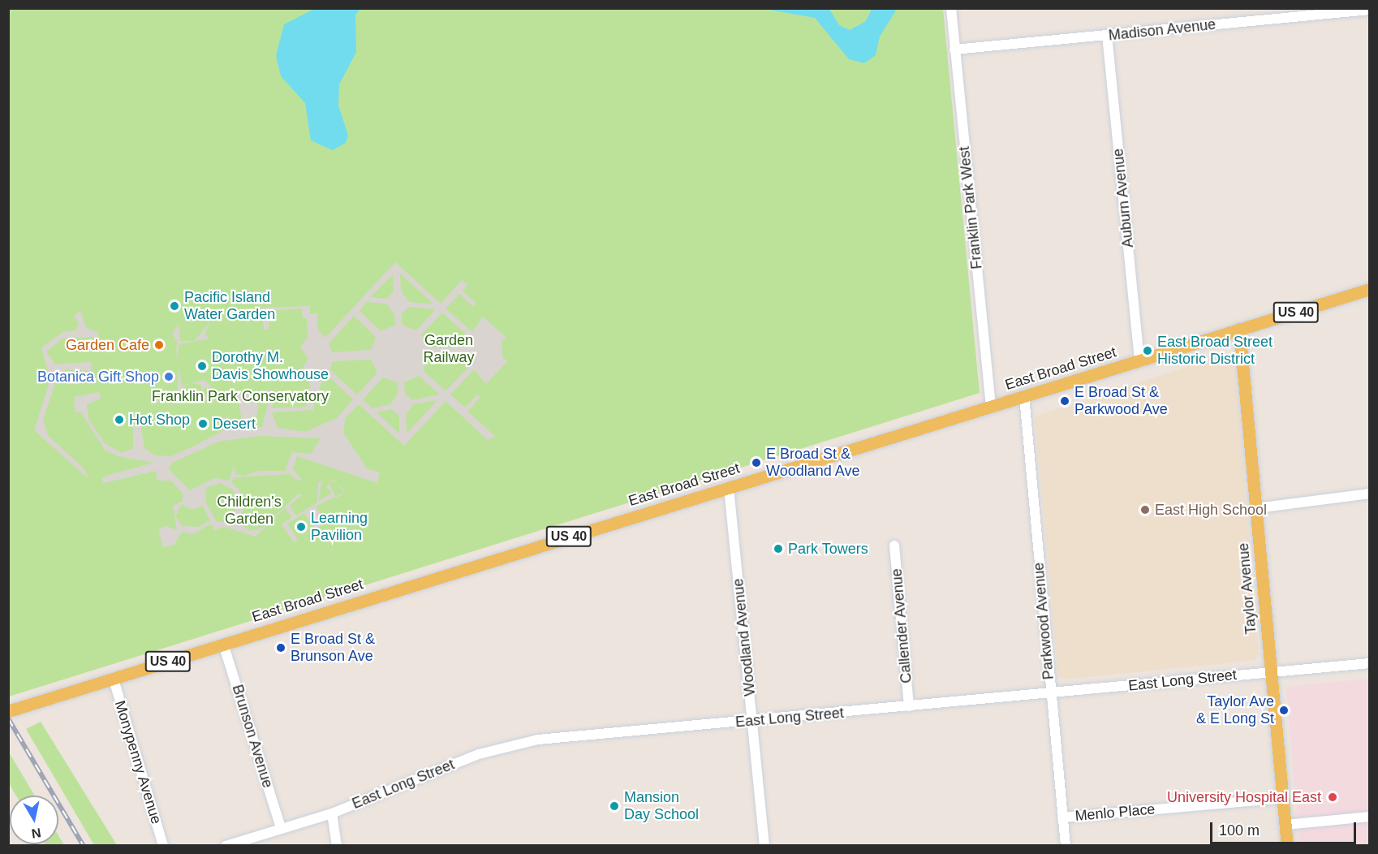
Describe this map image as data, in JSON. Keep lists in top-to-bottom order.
{
  "streets": {
    "main road": ["US 40", "East Broad Street", "Taylor Avenue"],
    "street": [
      "Madison Avenue",
      "Auburn Avenue",
      "Franklin Park West",
      "Parkwood Avenue",
      "Callender Avenue",
      "Woodland Avenue",
      "East Long Street",
      "Brunson Avenue",
      "Monypenny Avenue",
      "Menlo Place"
    ]
  },
  "crossings": [
    ["Madison Avenue", "Auburn Avenue"],
    ["Madison Avenue", "Franklin Park West"],
    ["Auburn Avenue", "East Broad Street"],
    ["Franklin Park West", "East Broad Street"],
    ["East Broad Street", "Taylor Avenue"],
    ["East Broad Street", "Parkwood Avenue"],
    ["East Broad Street", "Woodland Avenue"],
    ["East Broad Street", "Brunson Avenue"],
    ["East Broad Street", "Monypenny Avenue"],
    ["Taylor Avenue", "East Long Street"],
    ["Taylor Avenue", "Menlo Place"],
    ["Parkwood Avenue", "East Long Street"],
    ["Parkwood Avenue", "Menlo Place"],
    ["Callender Avenue", "East Long Street"],
    ["Woodland Avenue", "East Long Street"],
    ["East Long Street", "Brunson Avenue"]
  ],
  "parks": ["Garden Railway", "Franklin Park Conservatory", "Children's Garden"],
  "places": [
    "Pacific Island Water Garden",
    "Garden Cafe",
    "East Broad Street Historic District",
    "Dorothy M. Davis Showhouse",
    "Botanica Gift Shop",
    "E Broad St & Parkwood Ave",
    "Hot Shop",
    "Desert",
    "E Broad St & Woodland Ave",
    "East High School",
    "Learning Pavilion",
    "Park Towers",
    "E Broad St & Brunson Ave",
    "Taylor Ave & E Long St",
    "University Hospital East",
    "Mansion Day School"
  ],
  "scale_bar": "100 m",
  "north": "bottom"
}
